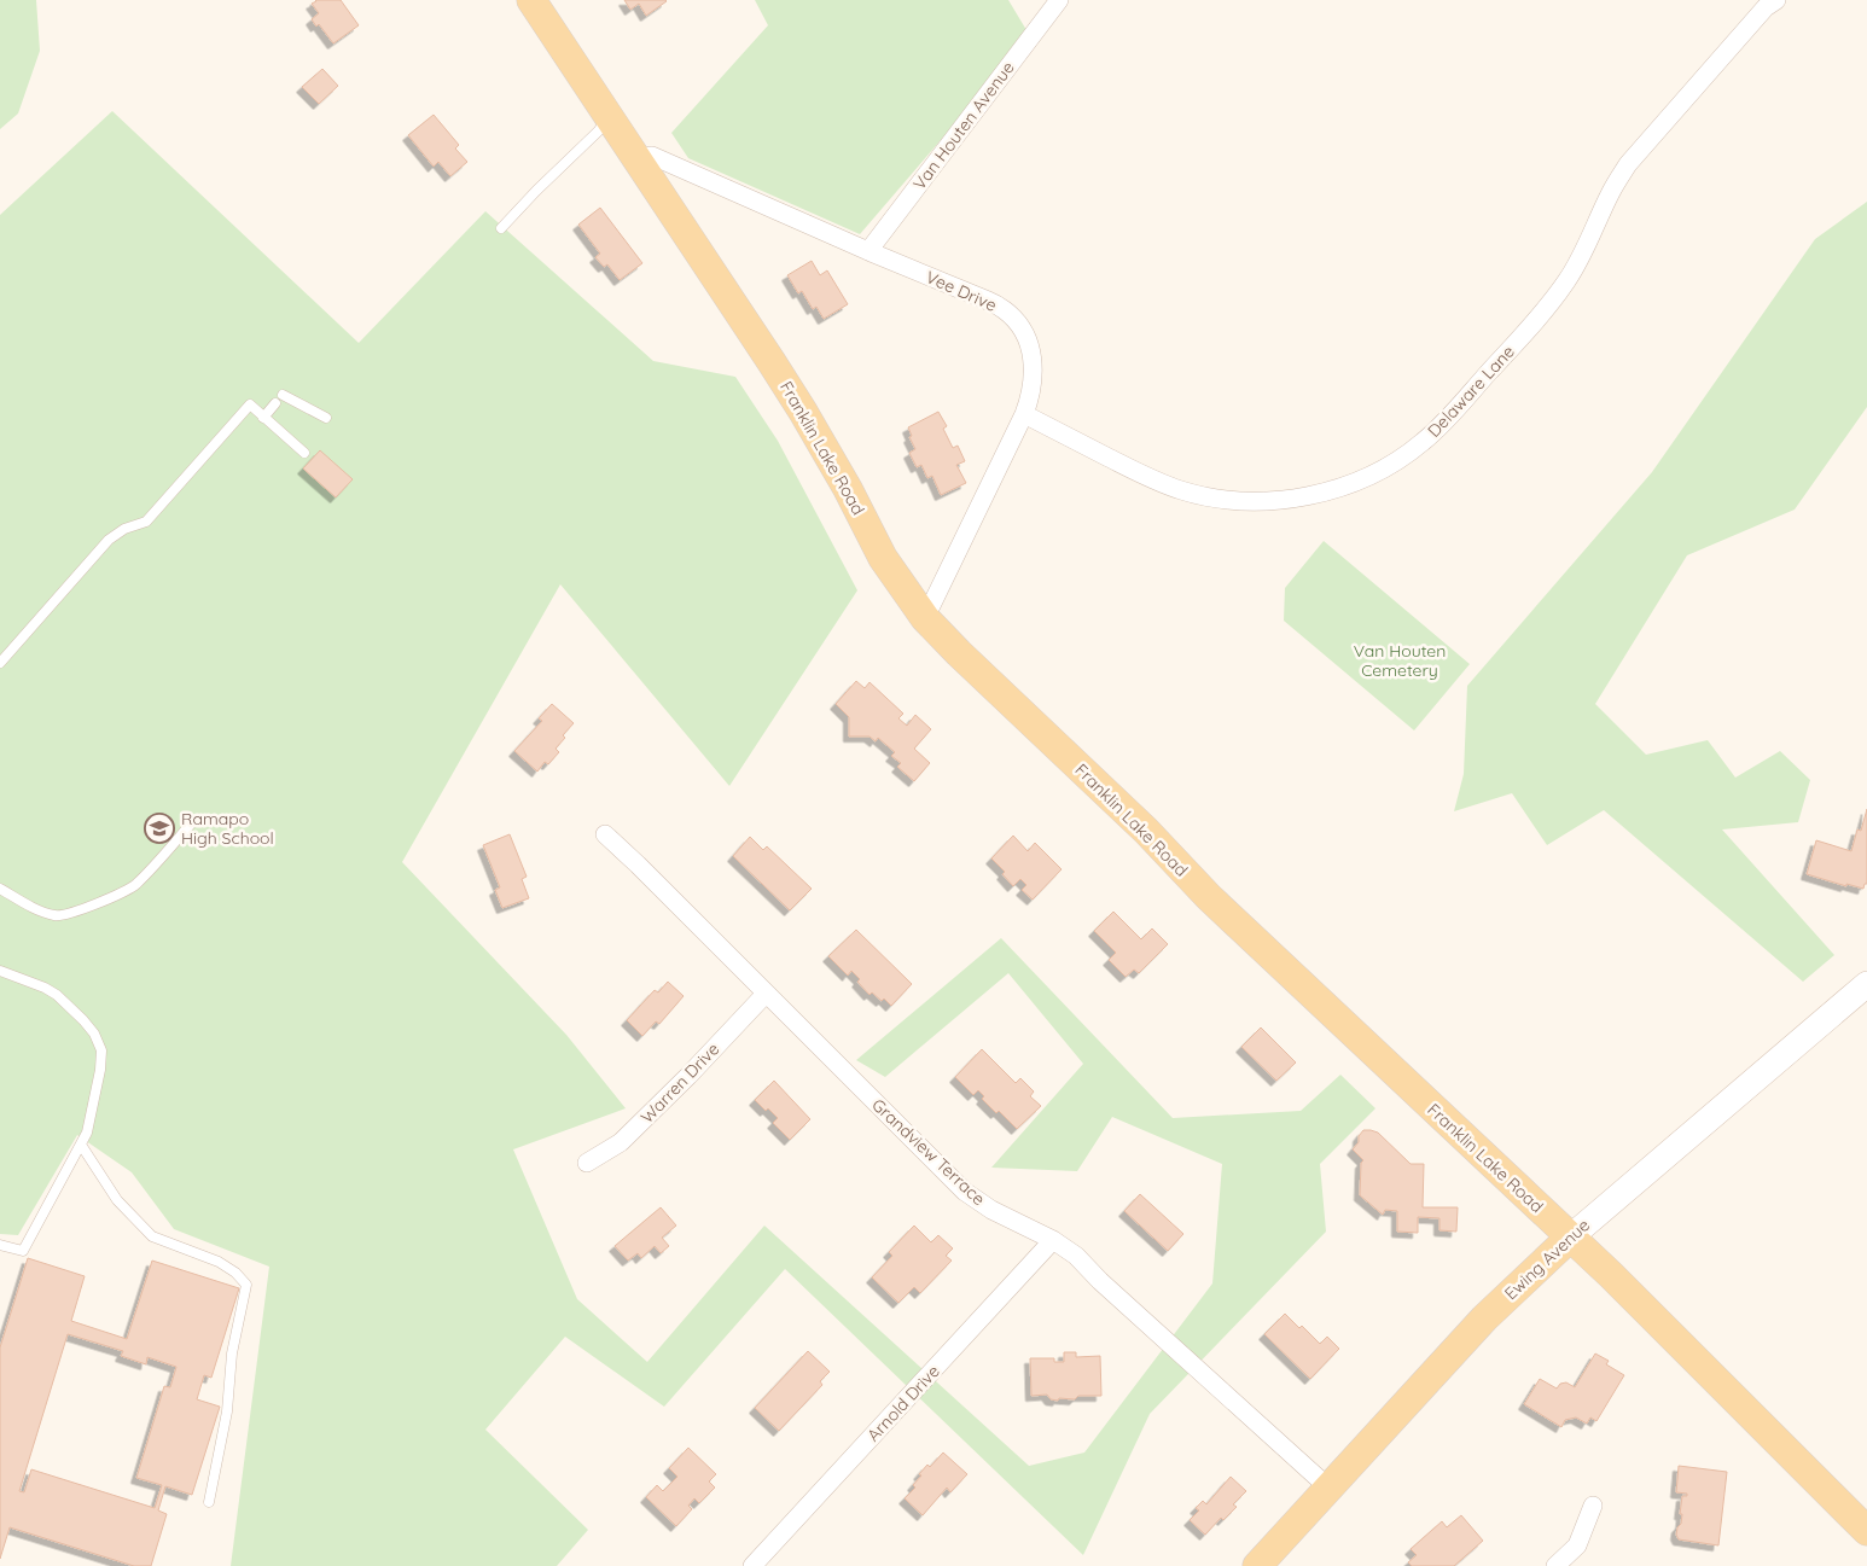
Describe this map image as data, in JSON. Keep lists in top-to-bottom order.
{
  "streets": {
    "main road": ["Franklin Lake Road", "Ewing Avenue"],
    "street": [
      "Van Houten Avenue",
      "Vee Drive",
      "Delaware Lane",
      "Warren Drive",
      "Grandview Terrace",
      "Arnold Drive"
    ]
  },
  "crossings": [
    ["Van Houten Avenue", "Vee Drive"],
    ["Vee Drive", "Delaware Lane"],
    ["Vee Drive", "Franklin Lake Road"],
    ["Franklin Lake Road", "Ewing Avenue"],
    ["Warren Drive", "Grandview Terrace"],
    ["Grandview Terrace", "Ewing Avenue"],
    ["Grandview Terrace", "Arnold Drive"]
  ],
  "parks": ["Van Houten Cemetery"],
  "places": {
    "school or university": ["Ramapo High School"]
  }
}
